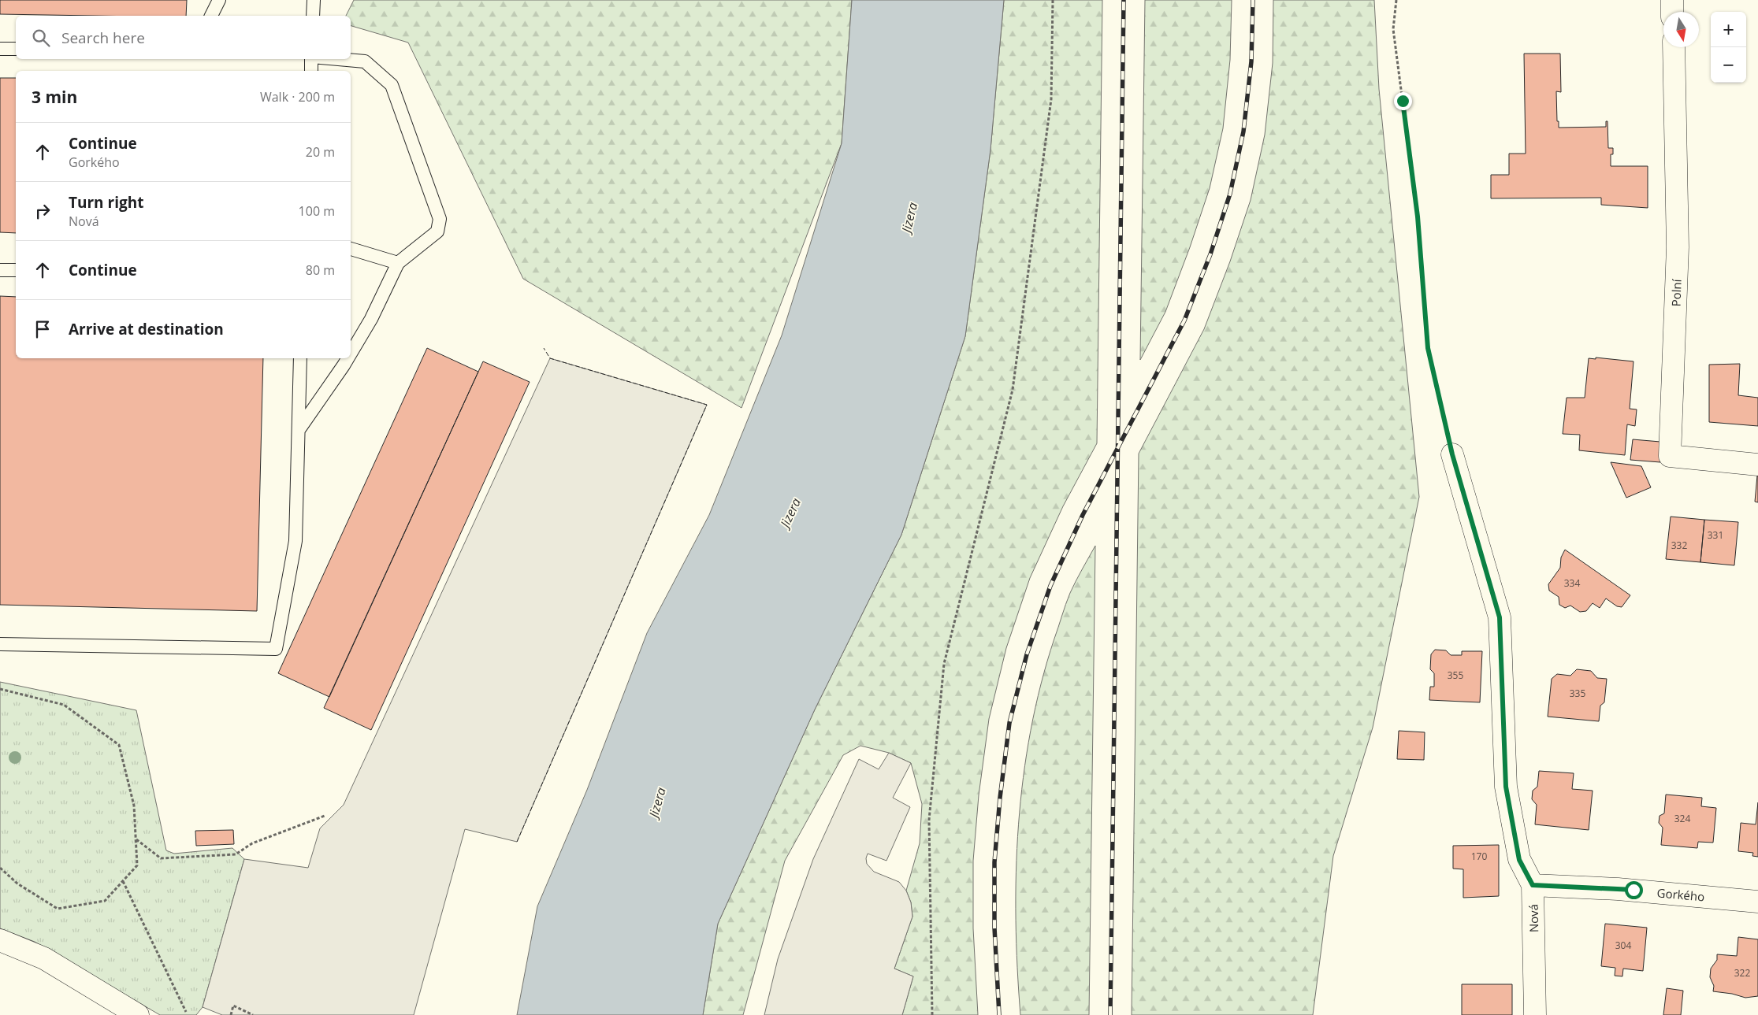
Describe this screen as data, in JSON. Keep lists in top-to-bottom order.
{
  "streets": {
    "street": ["Polní", "Gorkého", "Nová"]
  },
  "crossings": [
    ["Gorkého", "Nová"]
  ],
  "water": ["Jizera"],
  "house_numbers": [
    "331",
    "332",
    "334",
    "355",
    "335",
    "324",
    "170",
    "304",
    "322"
  ],
  "north": "bottom",
  "page": {
    "map_buttons": ["+", "−"],
    "search": "Search here",
    "heading": ["3 min", "Walk · 200 m"],
    "list": [
      ["Continue", "Gorkého", "20 m"],
      ["Turn right", "Nová", "100 m"],
      ["Continue", "80 m"],
      "Arrive at destination"
    ]
  }
}
